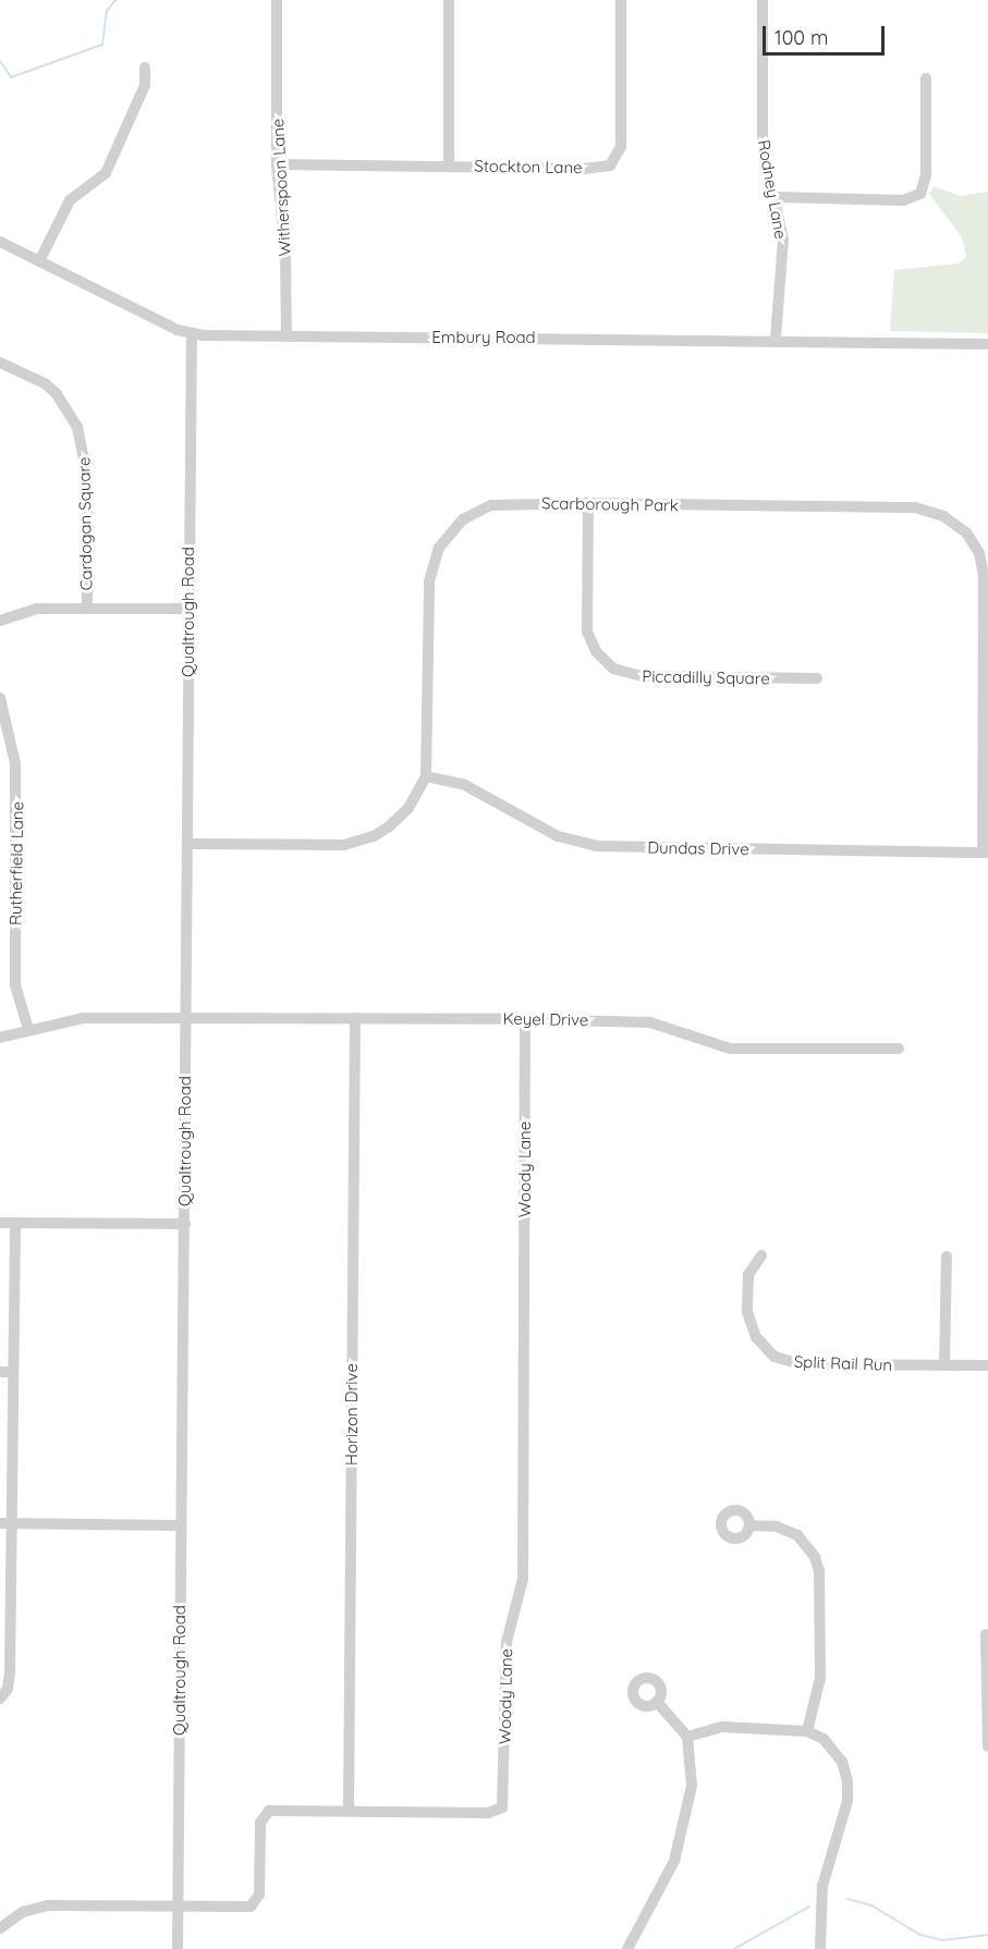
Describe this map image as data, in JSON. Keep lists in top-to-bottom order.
{
  "streets": {
    "street": [
      "Stockton Lane",
      "Witherspoon Lane",
      "Rodney Lane",
      "Embury Road",
      "Scarborough Park",
      "Cardogan Square",
      "Qualtrough Road",
      "Piccadilly Square",
      "Dundas Drive",
      "Rutherfield Lane",
      "Keyel Drive",
      "Woody Lane",
      "Split Rail Run",
      "Horizon Drive"
    ]
  },
  "crossings": [
    ["Stockton Lane", "Witherspoon Lane"],
    ["Witherspoon Lane", "Embury Road"],
    ["Rodney Lane", "Embury Road"],
    ["Embury Road", "Qualtrough Road"],
    ["Scarborough Park", "Qualtrough Road"],
    ["Scarborough Park", "Piccadilly Square"],
    ["Scarborough Park", "Dundas Drive"],
    ["Qualtrough Road", "Keyel Drive"],
    ["Qualtrough Road", "Woody Lane"],
    ["Rutherfield Lane", "Keyel Drive"],
    ["Keyel Drive", "Woody Lane"],
    ["Keyel Drive", "Horizon Drive"],
    ["Woody Lane", "Horizon Drive"]
  ],
  "scale_bar": "100 m"
}
